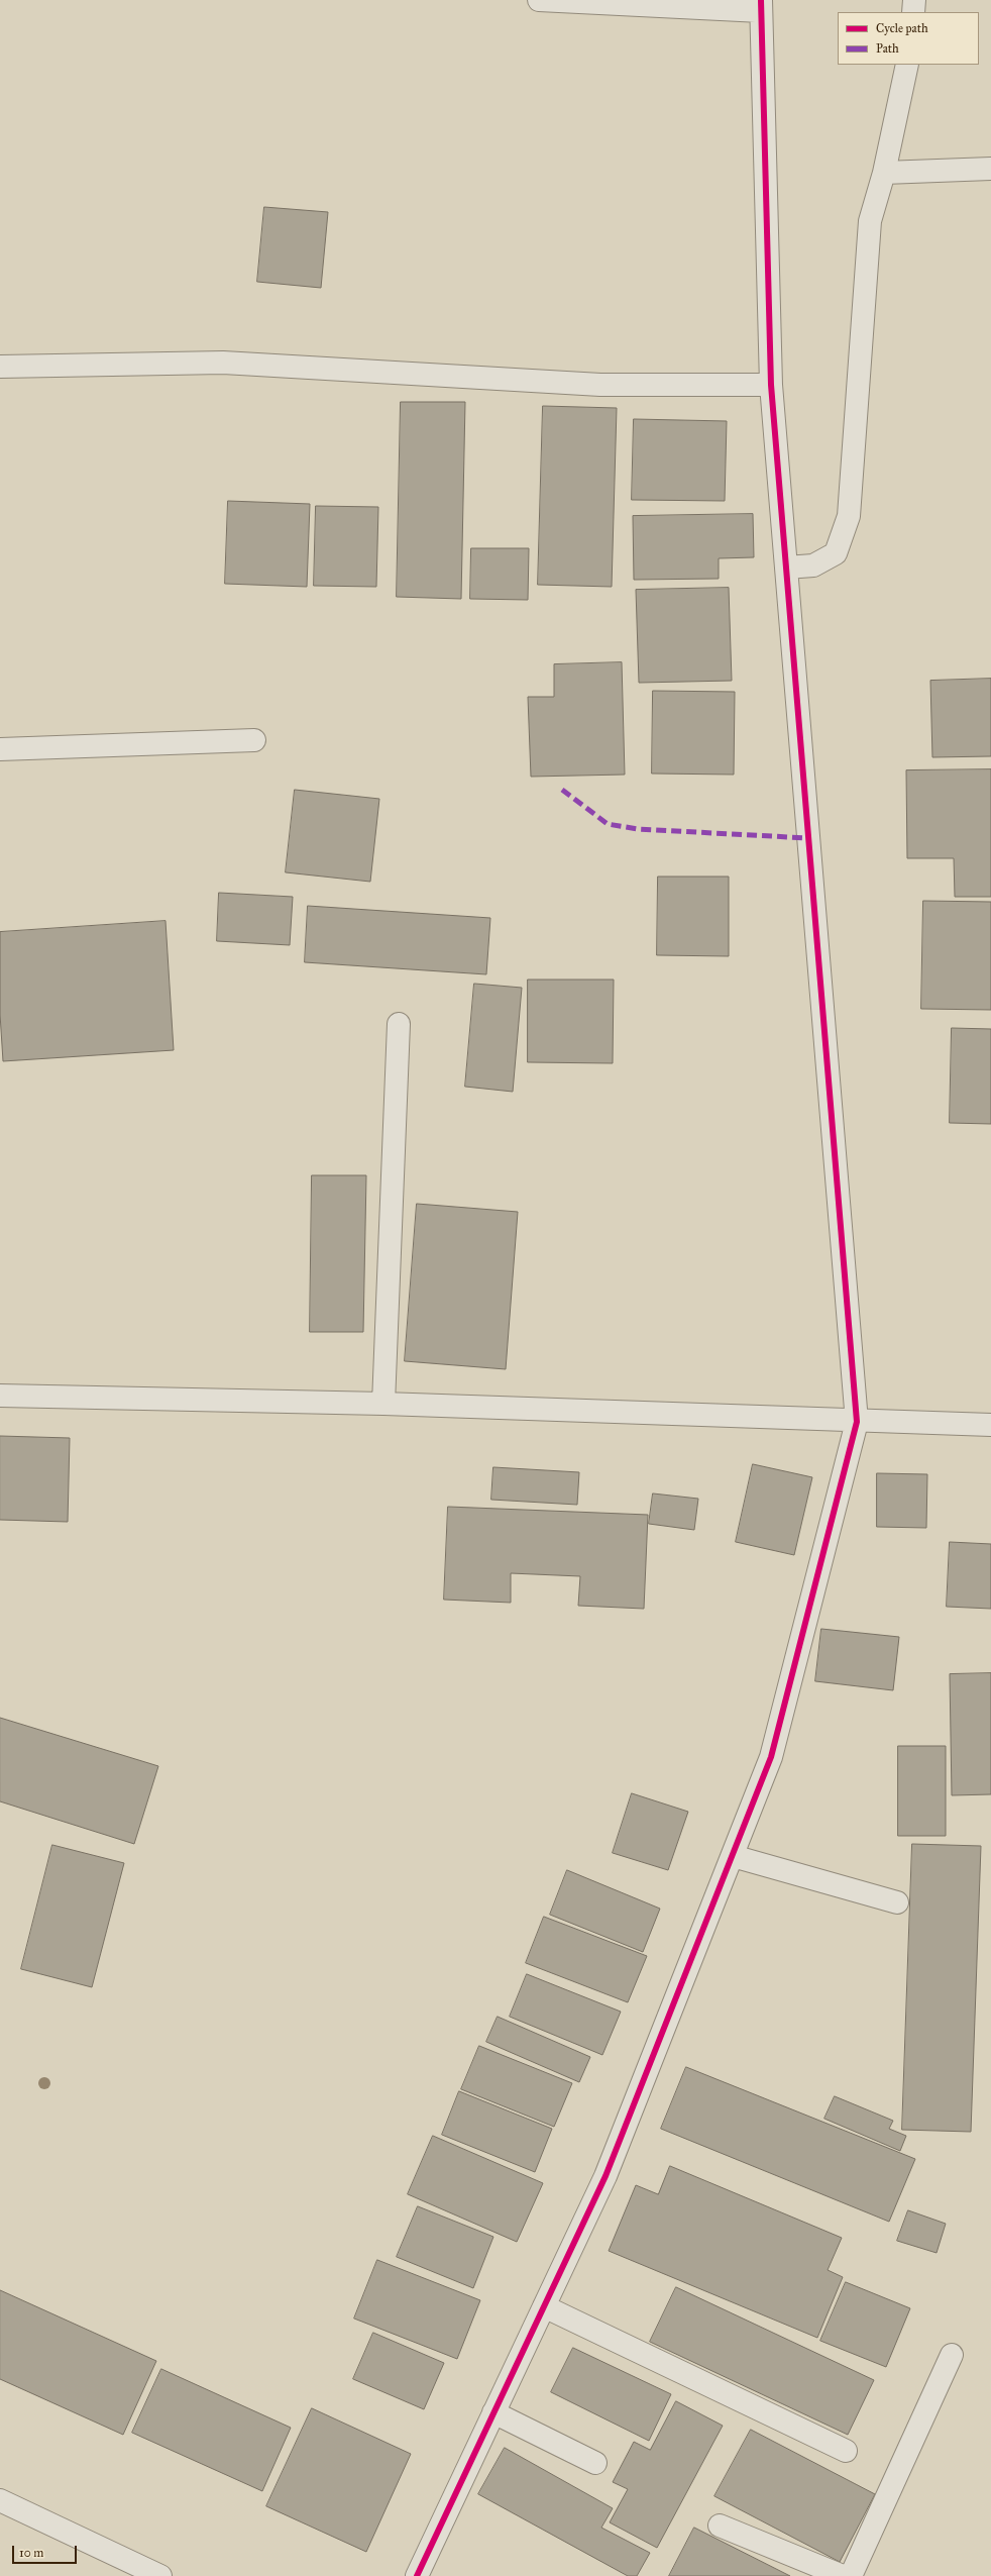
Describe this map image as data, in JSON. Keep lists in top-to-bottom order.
{
  "legend": ["Cycle path", "Path"],
  "scale_bar": "10 m"
}
